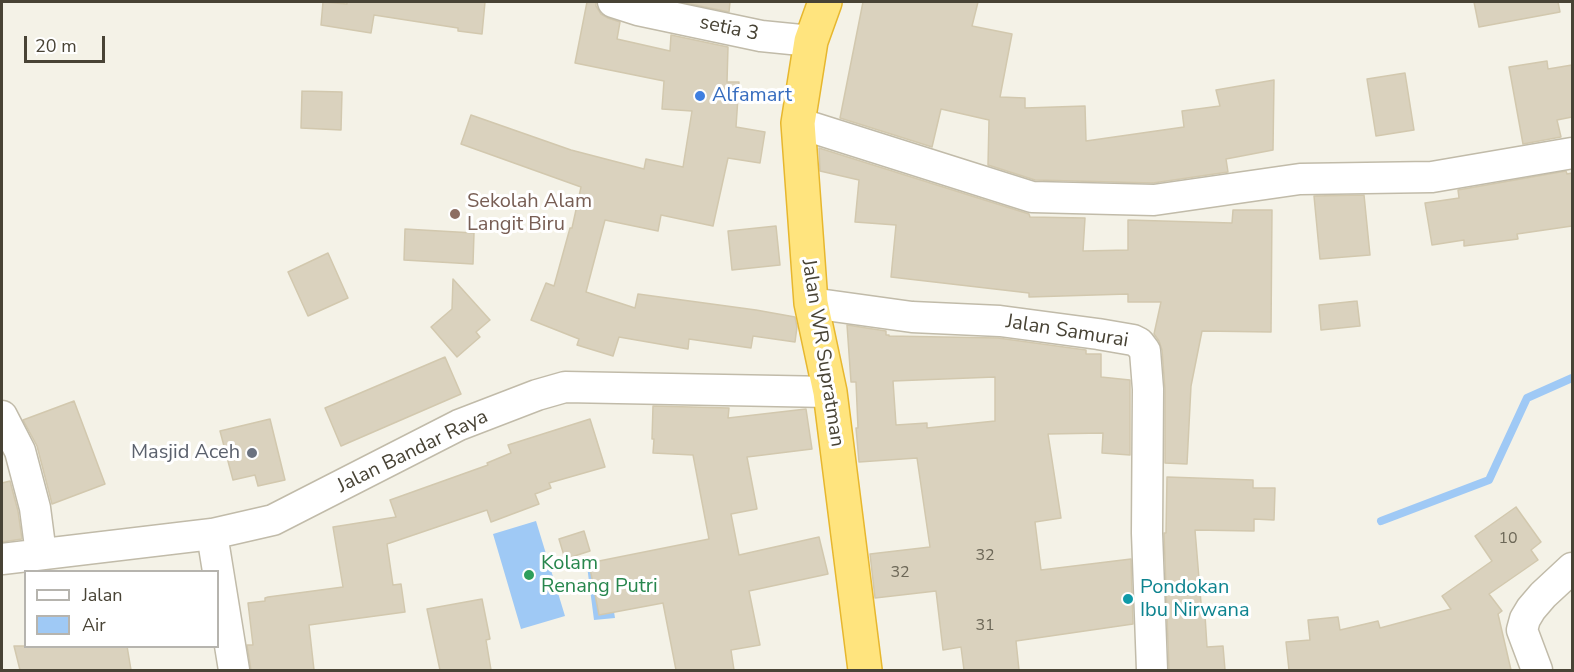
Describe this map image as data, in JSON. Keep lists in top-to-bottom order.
{
  "streets": {
    "highway": ["Jalan WR Supratman"],
    "street": ["setia 3", "Jalan Samurai", "Jalan Bandar Raya"]
  },
  "crossings": [
    ["setia 3", "Jalan WR Supratman"],
    ["Jalan Samurai", "Jalan WR Supratman"],
    ["Jalan WR Supratman", "Jalan Bandar Raya"]
  ],
  "places": [
    "Alfamart",
    "Sekolah Alam Langit Biru",
    "Masjid Aceh",
    "Kolam Renang Putri",
    "Pondokan Ibu Nirwana"
  ],
  "house_numbers": [
    "10",
    "32",
    "32",
    "31"
  ],
  "legend": ["Jalan", "Air"],
  "scale_bar": "20 m"
}
